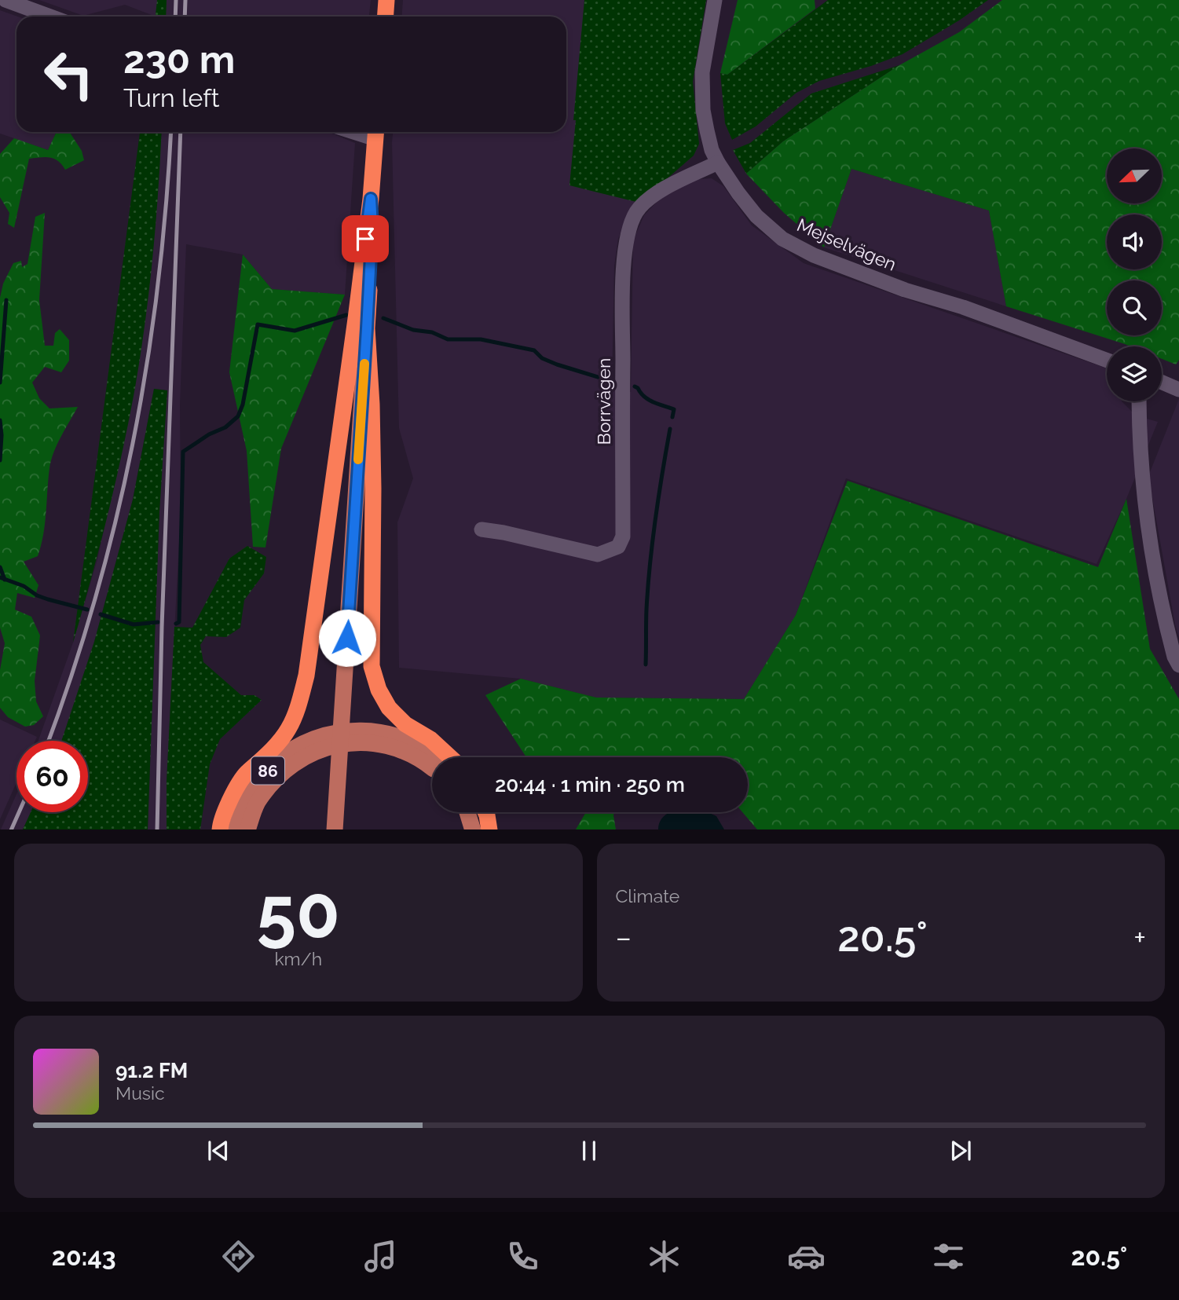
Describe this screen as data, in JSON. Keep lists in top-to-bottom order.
{
  "streets": {
    "main road": ["86"],
    "street": ["Mejselvägen", "Borrvägen"]
  },
  "crossings": [
    ["Mejselvägen", "Borrvägen"]
  ],
  "north": "bottom left",
  "page": {
    "turn": ["230 m", "Turn left"],
    "limit": "60",
    "trip": "20:44 · 1 min · 250 m",
    "tile": [
      ["50", "km/h"],
      "Climate"
    ],
    "heat": ["−", "20.5°", "+"],
    "song": ["91.2 FM", "Music"],
    "tabs": ["20:43", "20.5°"]
  }
}
